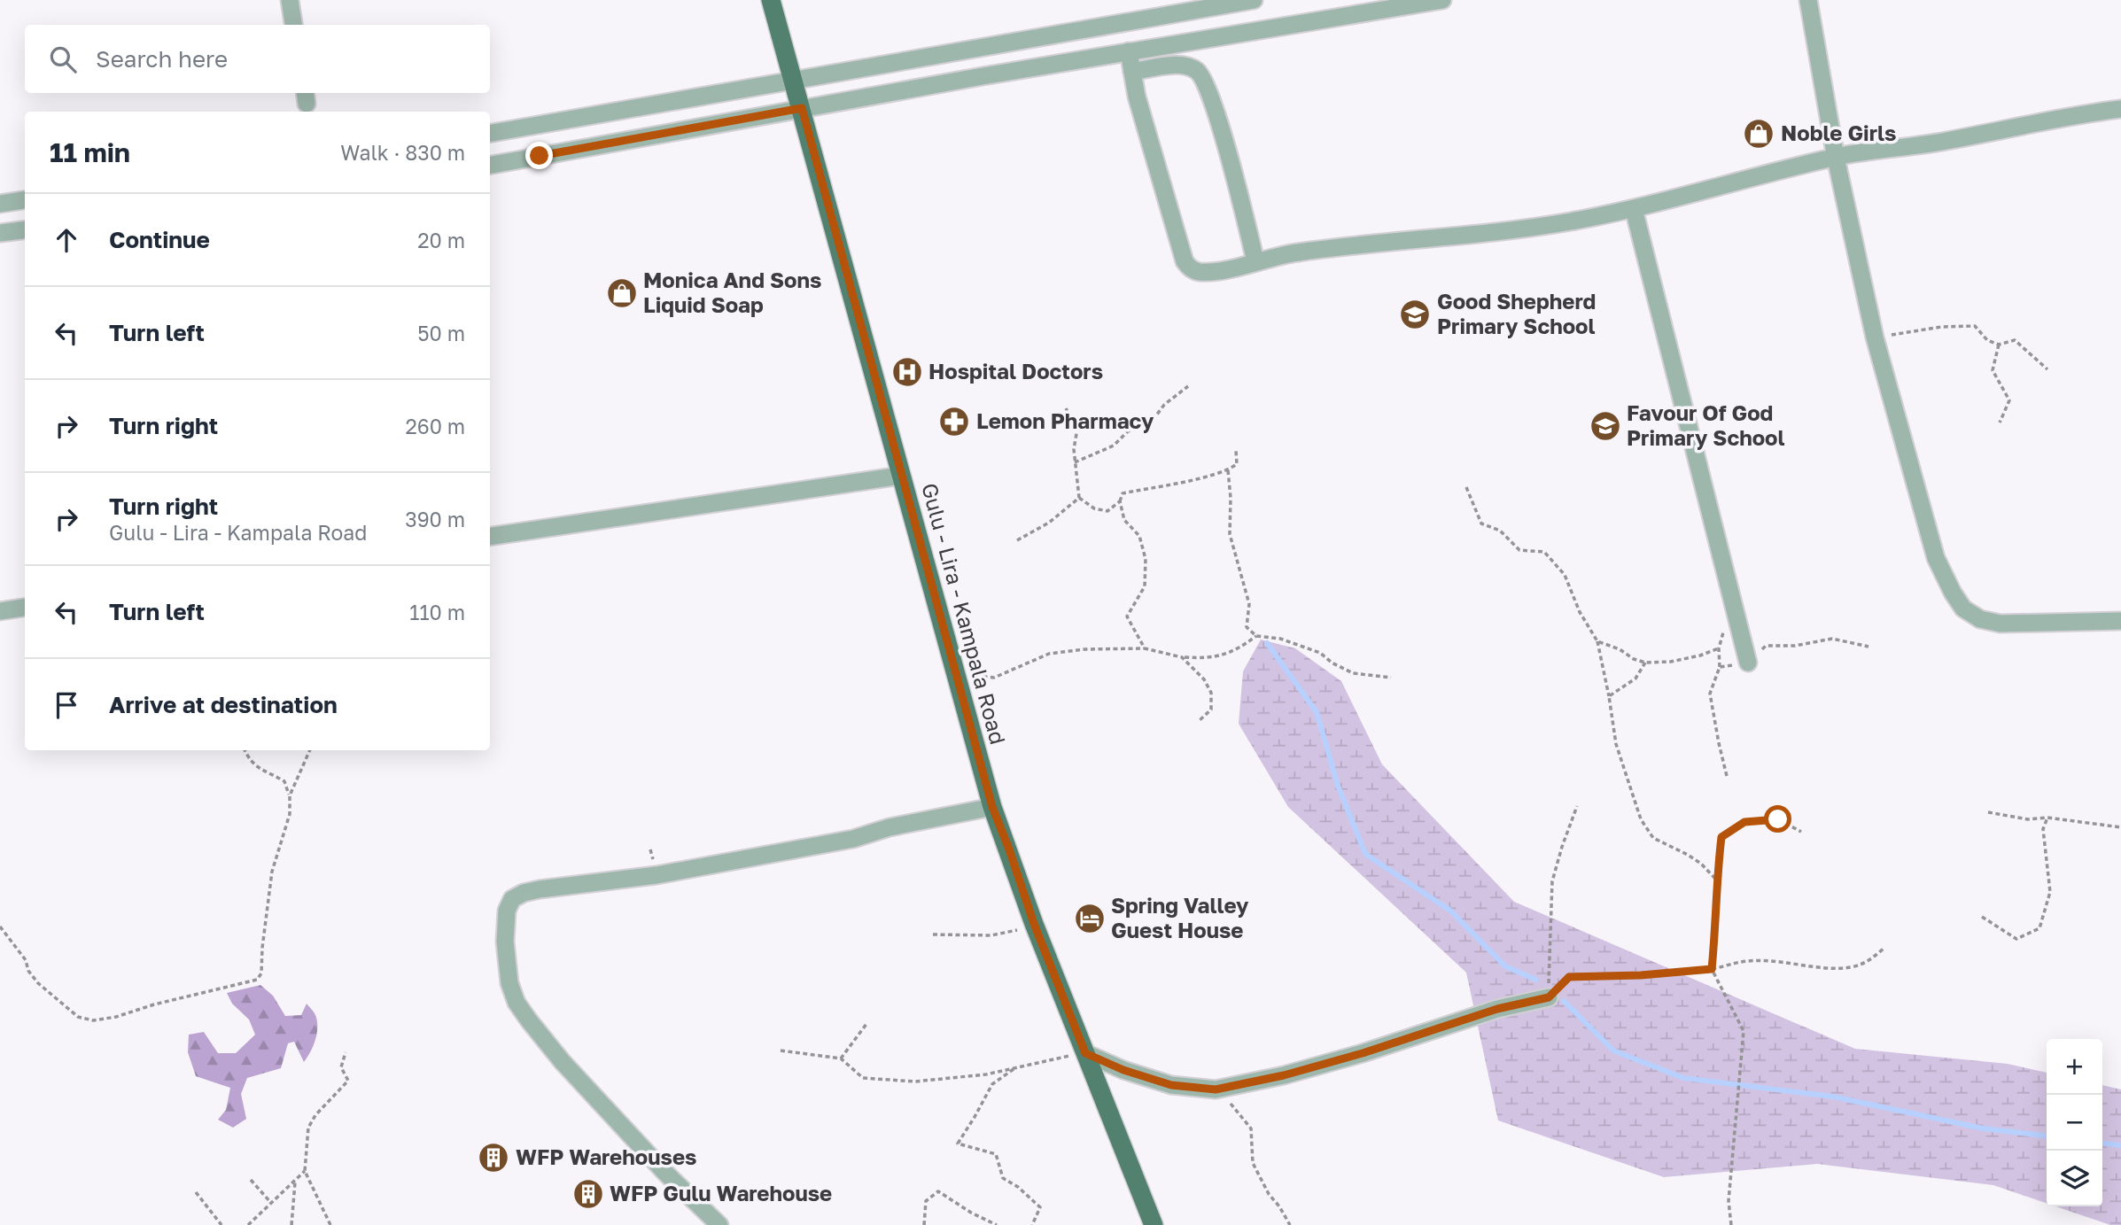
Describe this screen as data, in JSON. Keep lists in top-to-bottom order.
{
  "streets": {
    "main road": ["Gulu - Lira - Kampala Road"]
  },
  "places": {
    "shop": ["Noble Girls", "Monica And Sons Liquid Soap"],
    "school or university": ["Good Shepherd Primary School", "Favour Of God Primary School"],
    "hospital": ["Hospital Doctors"],
    "pharmacy": ["Lemon Pharmacy"],
    "hotel": ["Spring Valley Guest House"],
    "building": ["WFP Warehouses", "WFP Gulu Warehouse"]
  },
  "page": {
    "search": "Search here",
    "heading": ["11 min", "Walk · 830 m"],
    "list": [
      ["Continue", "20 m"],
      ["Turn left", "50 m"],
      ["Turn right", "260 m"],
      ["Turn right", "Gulu - Lira - Kampala Road", "390 m"],
      ["Turn left", "110 m"],
      "Arrive at destination"
    ],
    "map_buttons": ["+", "−"]
  }
}
